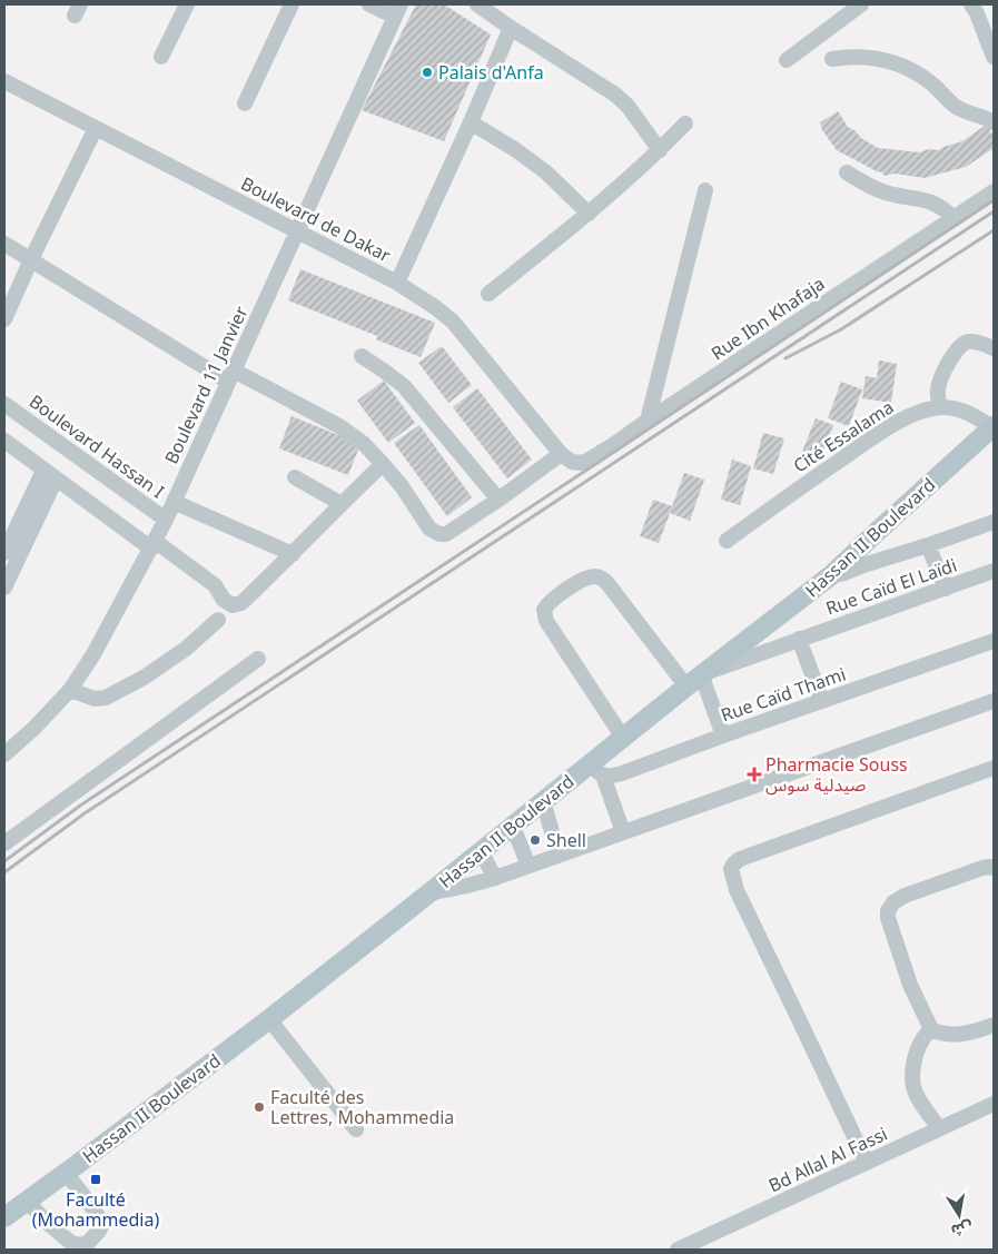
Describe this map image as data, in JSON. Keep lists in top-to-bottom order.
{
  "streets": {
    "main road": ["Hassan II Boulevard"],
    "street": [
      "Boulevard de Dakar",
      "Rue Ibn Khafaja",
      "Boulevard 11 Janvier",
      "Cité Essalama",
      "Boulevard Hassan I",
      "Rue Caïd El Laïdi",
      "Rue Caïd Thami",
      "Bd Allal Al Fassi"
    ]
  },
  "crossings": [
    ["Boulevard de Dakar", "Rue Ibn Khafaja"],
    ["Boulevard de Dakar", "Boulevard 11 Janvier"],
    ["Boulevard 11 Janvier", "Boulevard Hassan I"],
    ["Cité Essalama", "Hassan II Boulevard"],
    ["Hassan II Boulevard", "Rue Caïd El Laïdi"],
    ["Hassan II Boulevard", "Rue Caïd Thami"]
  ],
  "places": {
    "other": ["Palais d'Anfa", "Shell", "Faculté des Lettres, Mohammedia"],
    "health": ["Pharmacie Souss صيدلية سوس"],
    "transit": ["Faculté (Mohammedia)"]
  },
  "north": "bottom"
}
